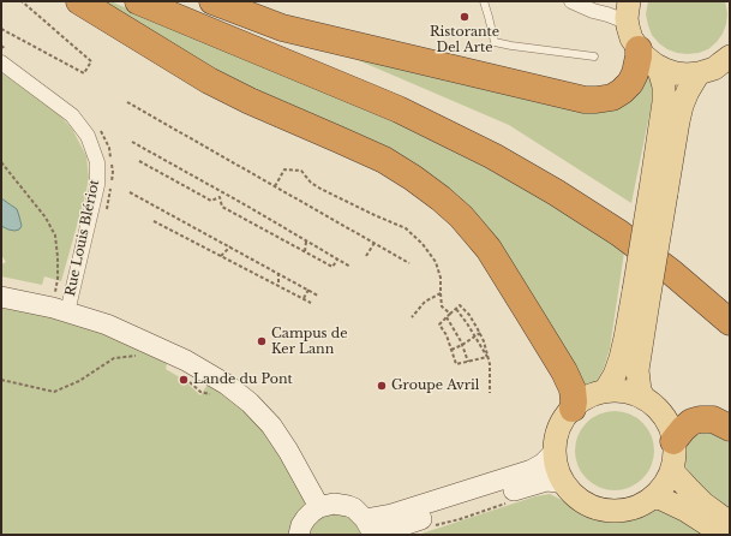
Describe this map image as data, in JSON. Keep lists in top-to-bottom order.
{
  "streets": {
    "street": ["Rue Louis Blériot"]
  },
  "places": [
    "Ristorante Del Arte",
    "Campus de Ker Lann",
    "Lande du Pont",
    "Groupe Avril"
  ]
}
